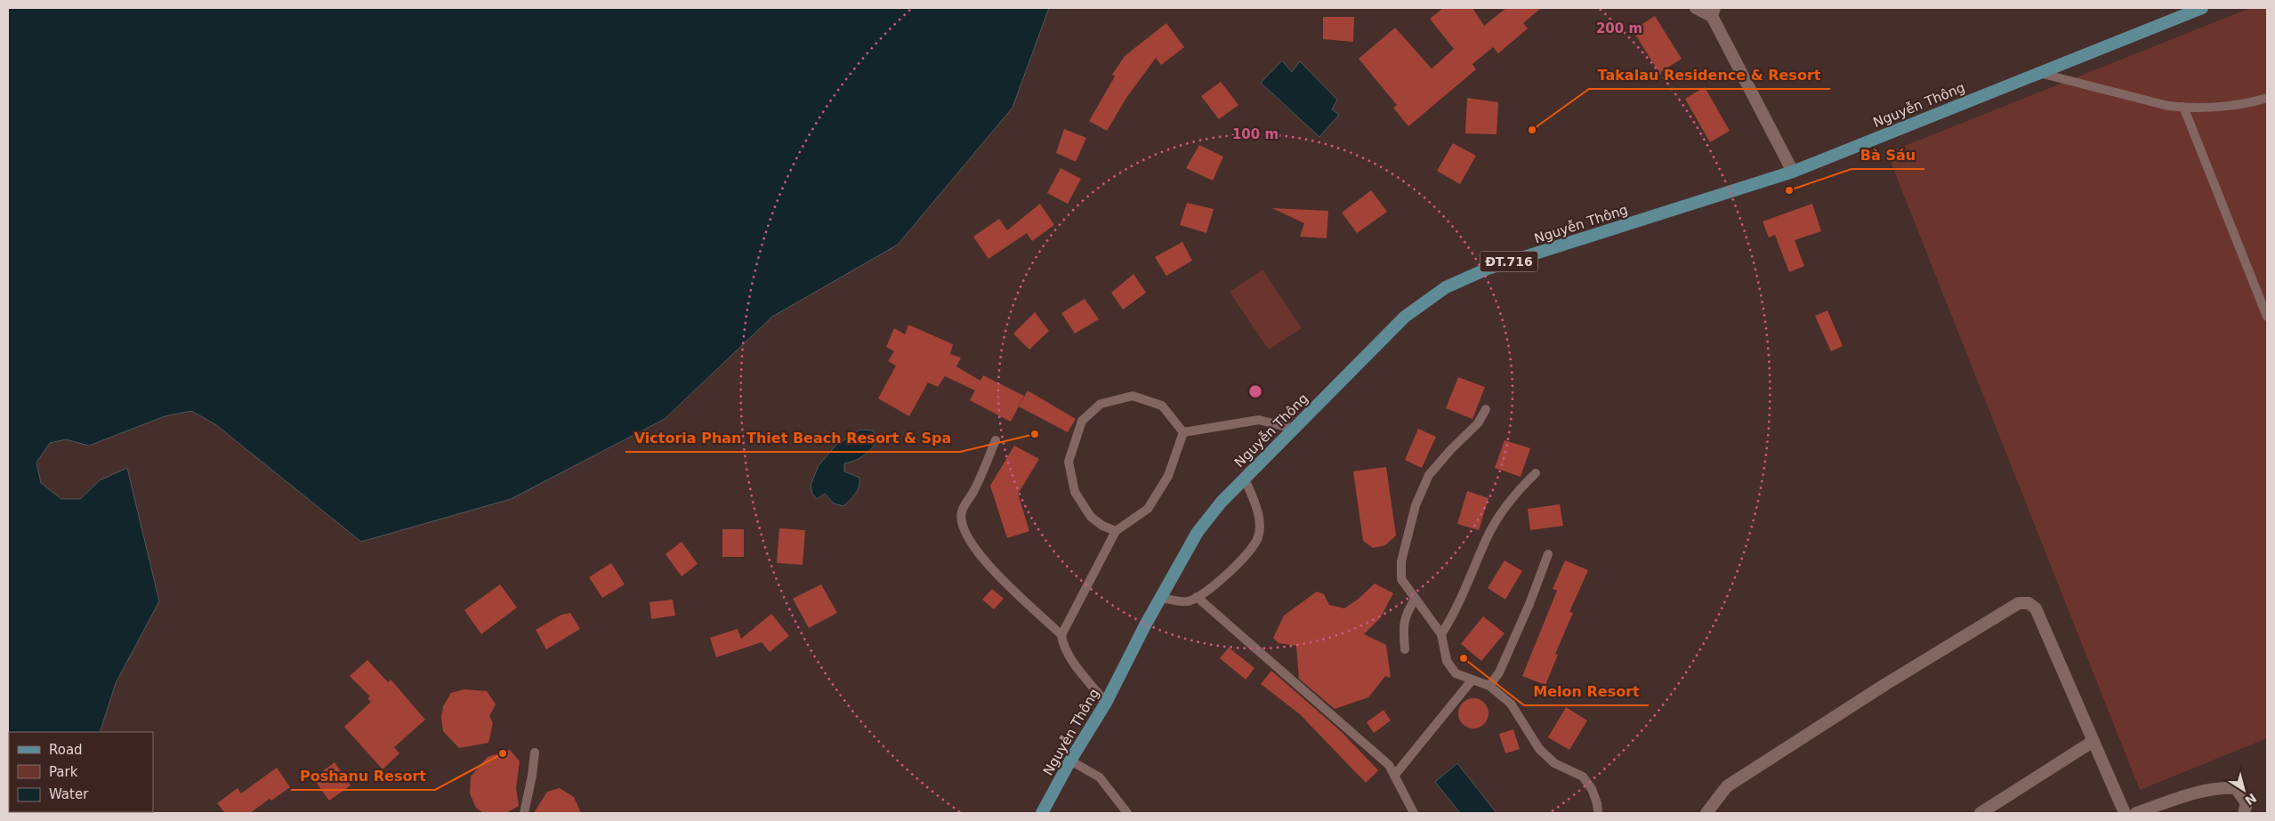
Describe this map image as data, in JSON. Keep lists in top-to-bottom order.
{
  "streets": {
    "main road": ["Nguyễn Thông", "ĐT.716"]
  },
  "places": [
    "Takalau Residence & Resort",
    "Bà Sáu",
    "Victoria Phan Thiet Beach Resort & Spa",
    "Melon Resort",
    "Poshanu Resort"
  ],
  "legend": ["Road", "Park", "Water"],
  "north": "bottom right",
  "rings": ["200 m", "100 m"]
}
